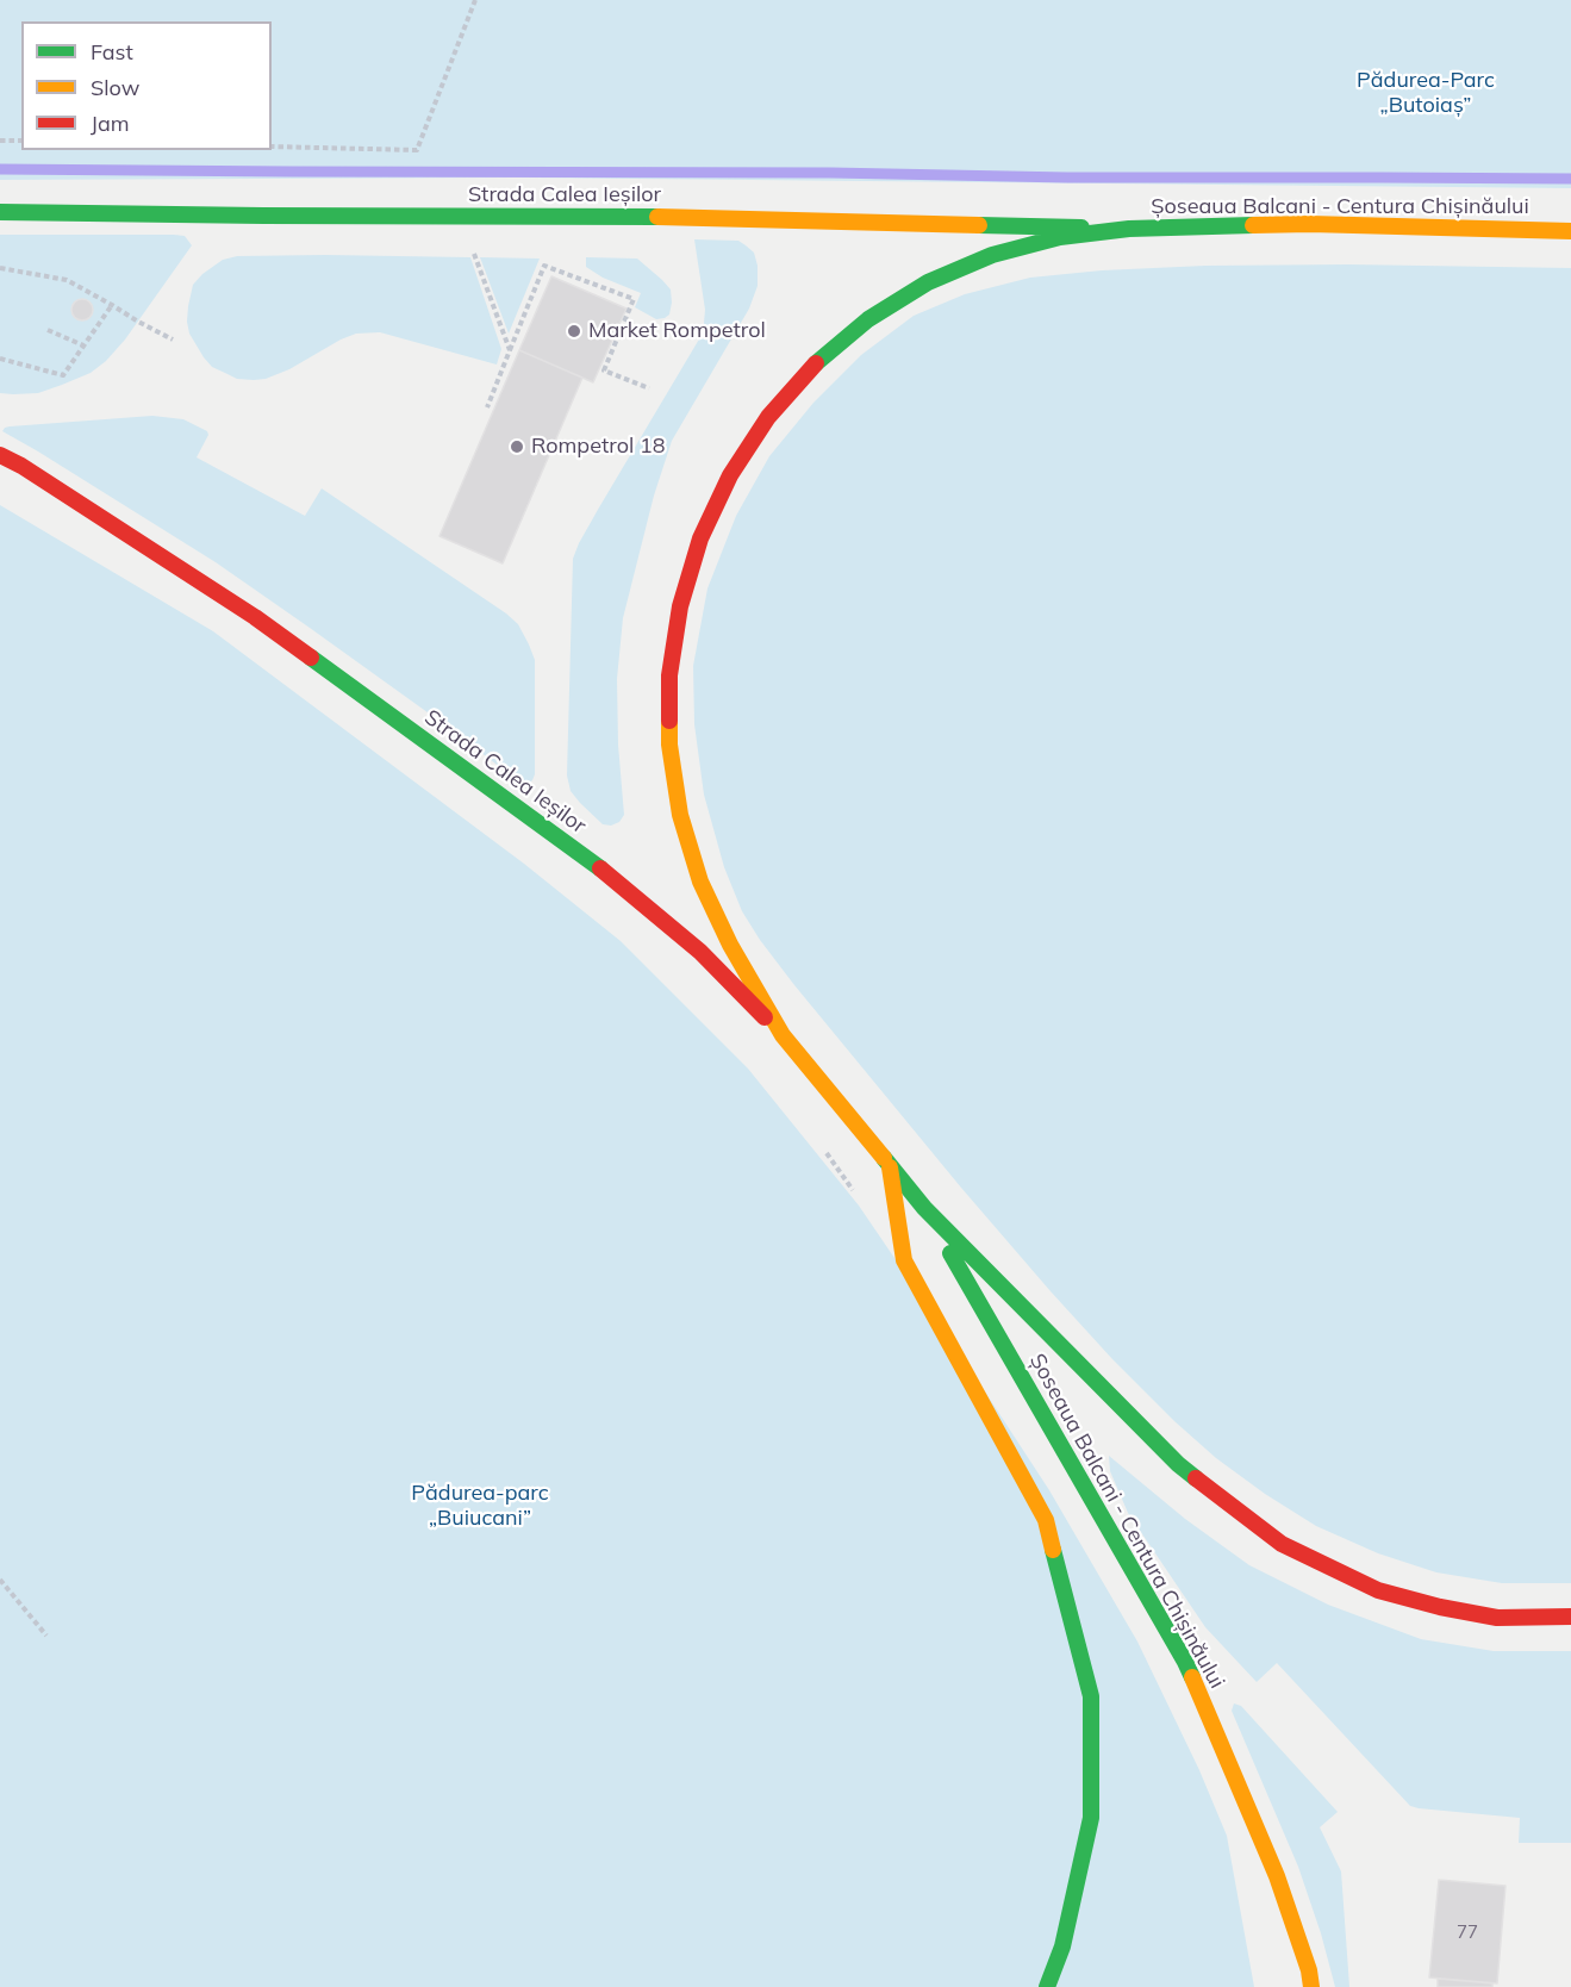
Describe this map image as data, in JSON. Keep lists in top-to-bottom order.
{
  "streets": {
    "main road": ["Strada Calea Ieșilor", "Șoseaua Balcani - Centura Chișinăului"]
  },
  "crossings": [
    ["Strada Calea Ieșilor", "Șoseaua Balcani - Centura Chișinăului"]
  ],
  "parks": ["Pădurea-Parc „Butoiaș”", "Pădurea-parc „Buiucani”"],
  "places": ["Market Rompetrol", "Rompetrol 18"],
  "house_numbers": ["77"],
  "legend": ["Fast", "Slow", "Jam"]
}
